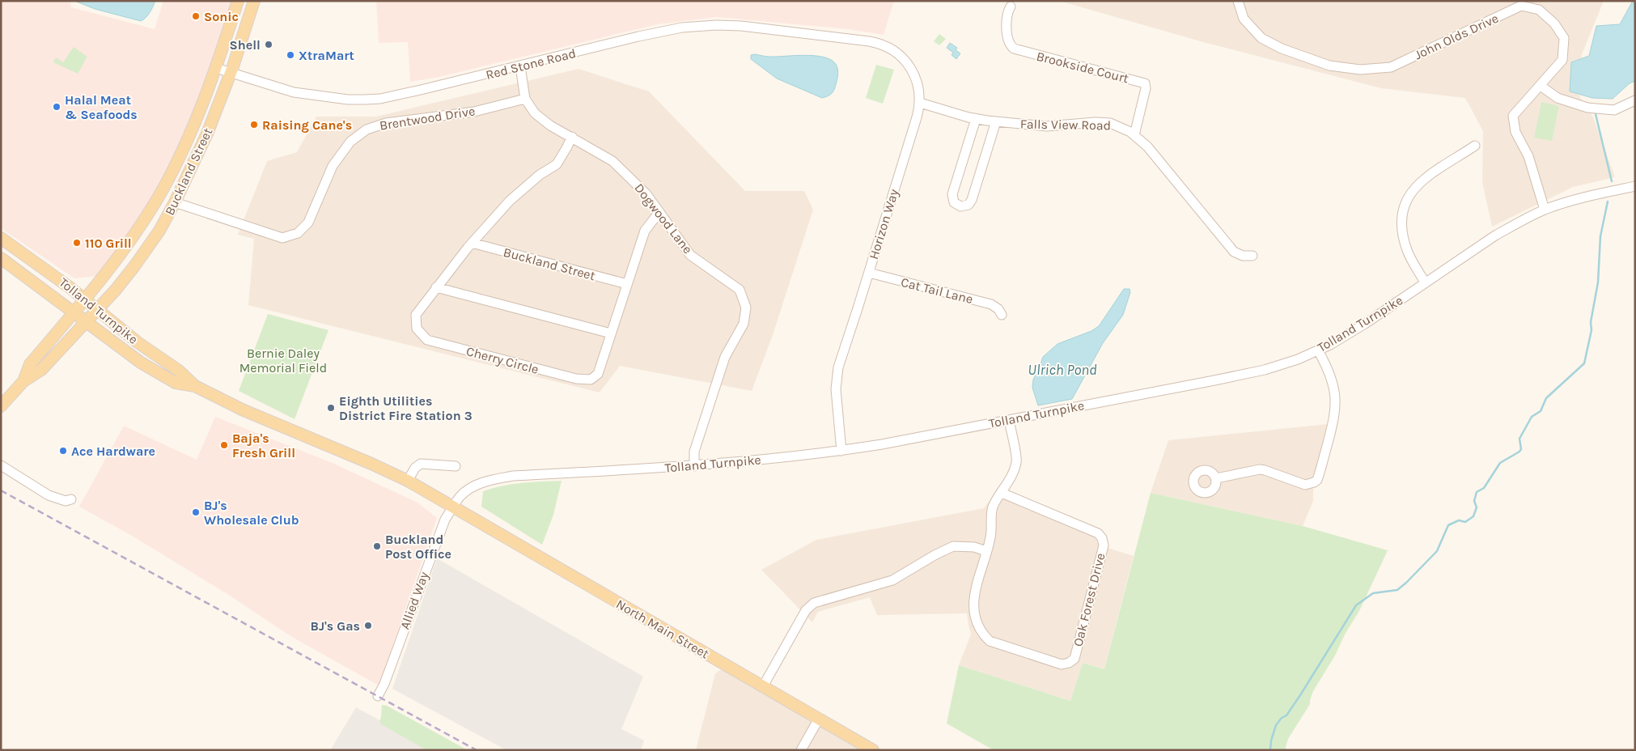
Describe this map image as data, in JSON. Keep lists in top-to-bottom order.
{
  "streets": {
    "main road": ["Buckland Street", "Tolland Turnpike", "North Main Street"],
    "street": [
      "John Olds Drive",
      "Red Stone Road",
      "Brookside Court",
      "Brentwood Drive",
      "Falls View Road",
      "Dogwood Lane",
      "Horizon Way",
      "Cat Tail Lane",
      "Cherry Circle",
      "Oak Forest Drive",
      "Allied Way"
    ]
  },
  "crossings": [
    ["John Olds Drive", "Tolland Turnpike"],
    ["Red Stone Road", "Buckland Street"],
    ["Red Stone Road", "Dogwood Lane"],
    ["Red Stone Road", "Horizon Way"],
    ["Brookside Court", "Falls View Road"],
    ["Brentwood Drive", "Buckland Street"],
    ["Brentwood Drive", "Dogwood Lane"],
    ["Falls View Road", "Horizon Way"],
    ["Buckland Street", "Tolland Turnpike"],
    ["Buckland Street", "Cherry Circle"],
    ["Dogwood Lane", "Tolland Turnpike"],
    ["Dogwood Lane", "Cherry Circle"],
    ["Horizon Way", "Cat Tail Lane"],
    ["Horizon Way", "Tolland Turnpike"],
    ["Tolland Turnpike", "Oak Forest Drive"],
    ["Tolland Turnpike", "Allied Way"],
    ["Tolland Turnpike", "North Main Street"],
    ["Allied Way", "North Main Street"]
  ],
  "water": ["Ulrich Pond"],
  "parks": ["Bernie Daley Memorial Field"],
  "places": [
    "Sonic",
    "Shell",
    "XtraMart",
    "Halal Meat & Seafoods",
    "Raising Cane's",
    "110 Grill",
    "Eighth Utilities District Fire Station 3",
    "Baja's Fresh Grill",
    "Ace Hardware",
    "BJ's Wholesale Club",
    "Buckland Post Office",
    "BJ's Gas"
  ]
}
